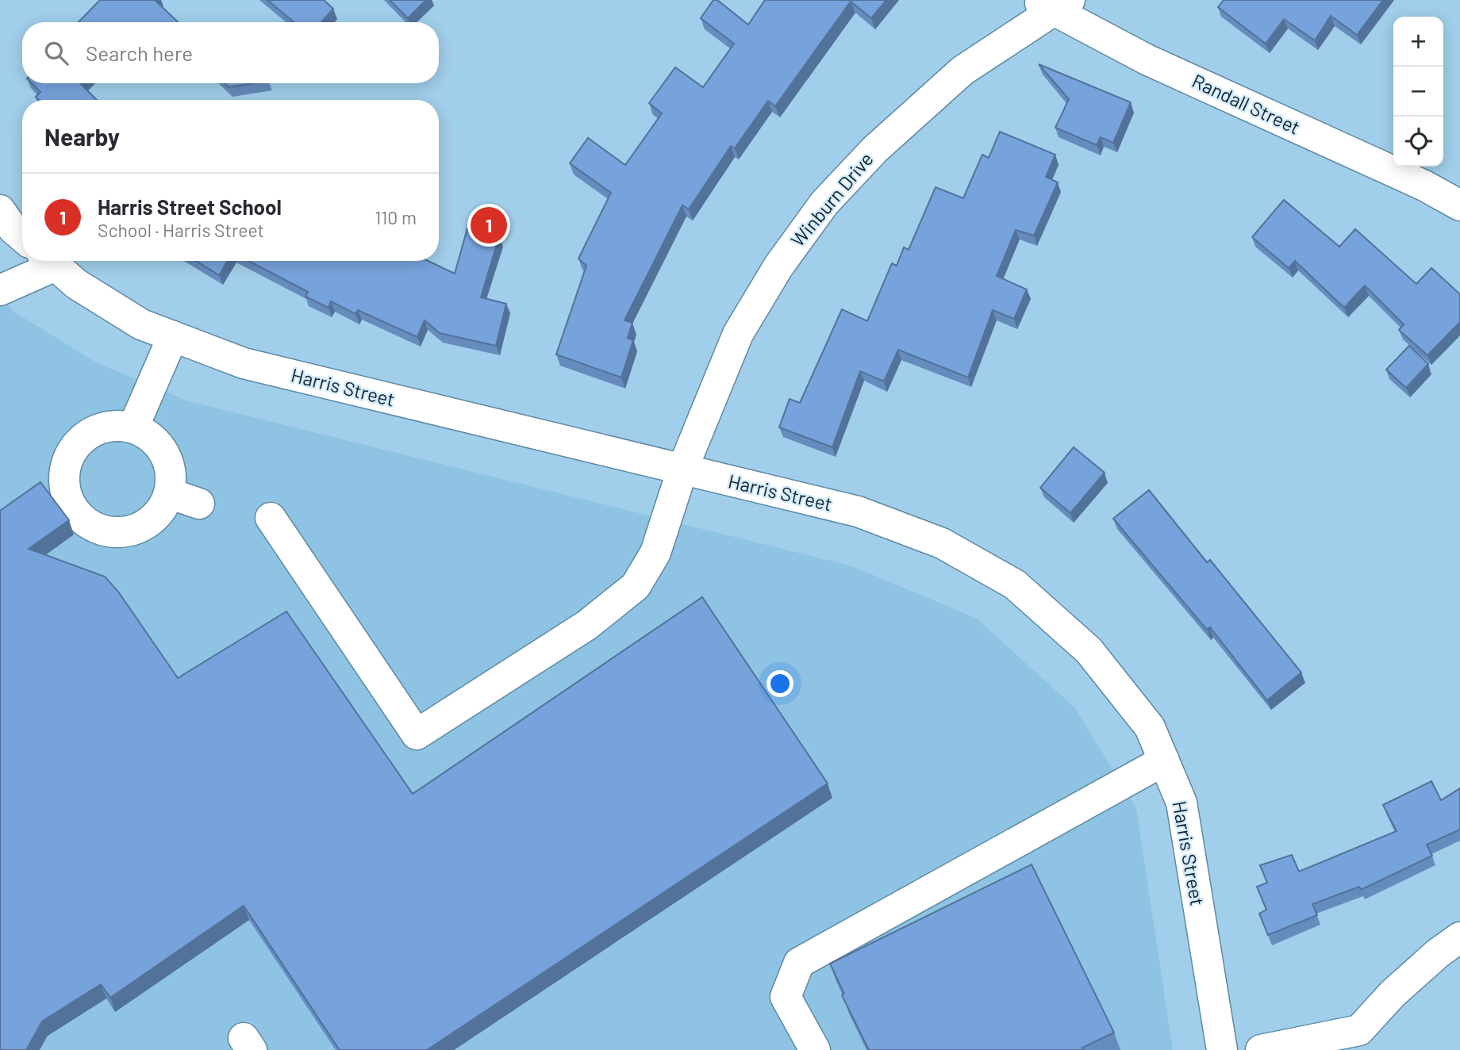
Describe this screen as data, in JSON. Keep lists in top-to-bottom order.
{
  "streets": {
    "street": ["Randall Street", "Winburn Drive", "Harris Street"]
  },
  "crossings": [
    ["Randall Street", "Winburn Drive"],
    ["Winburn Drive", "Harris Street"]
  ],
  "page": {
    "map_buttons": ["+", "−"],
    "search": "Search here",
    "heading": "Nearby",
    "list": [
      {
        "mark": "1",
        "name": "Harris Street School",
        "note": "School · Harris Street",
        "value": "110 m"
      }
    ],
    "pins": "1"
  }
}
